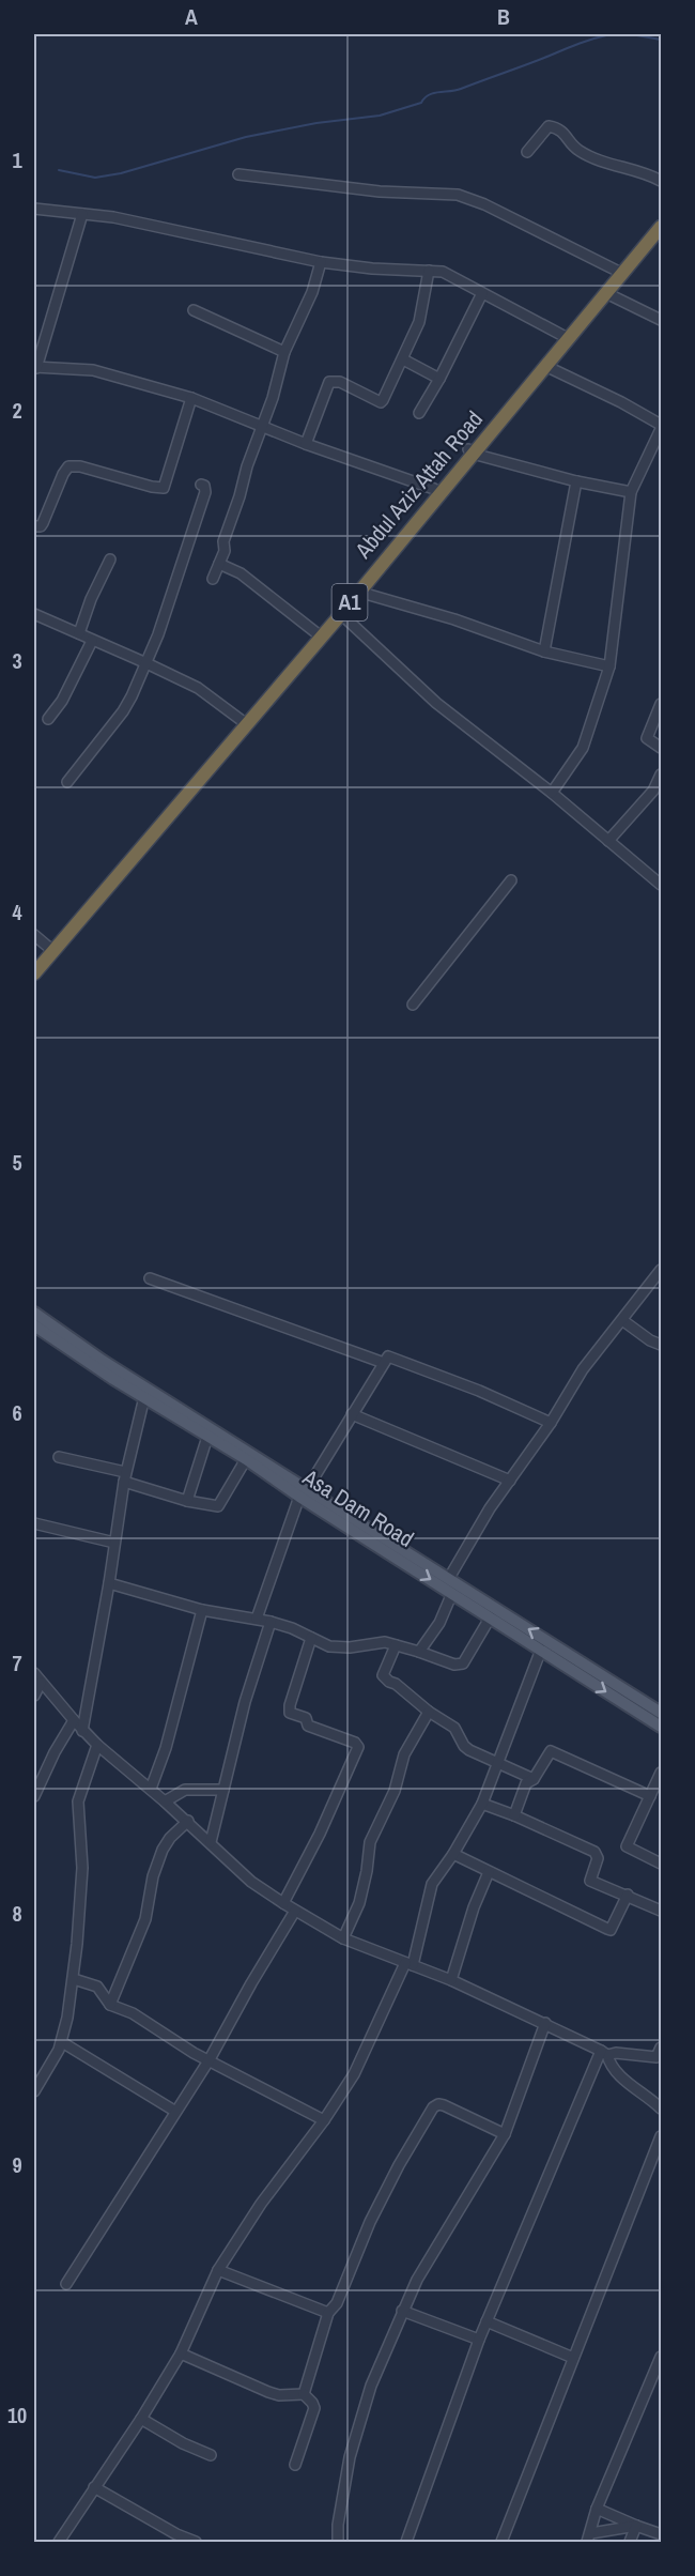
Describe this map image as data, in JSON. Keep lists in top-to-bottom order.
{
  "streets": {
    "highway": ["Abdul Aziz Attah Road", "A1"],
    "main road": ["Asa Dam Road"]
  },
  "grid": {
    "columns": ["A", "B"],
    "rows": [
      "1",
      "2",
      "3",
      "4",
      "5",
      "6",
      "7",
      "8",
      "9",
      "10"
    ]
  }
}
